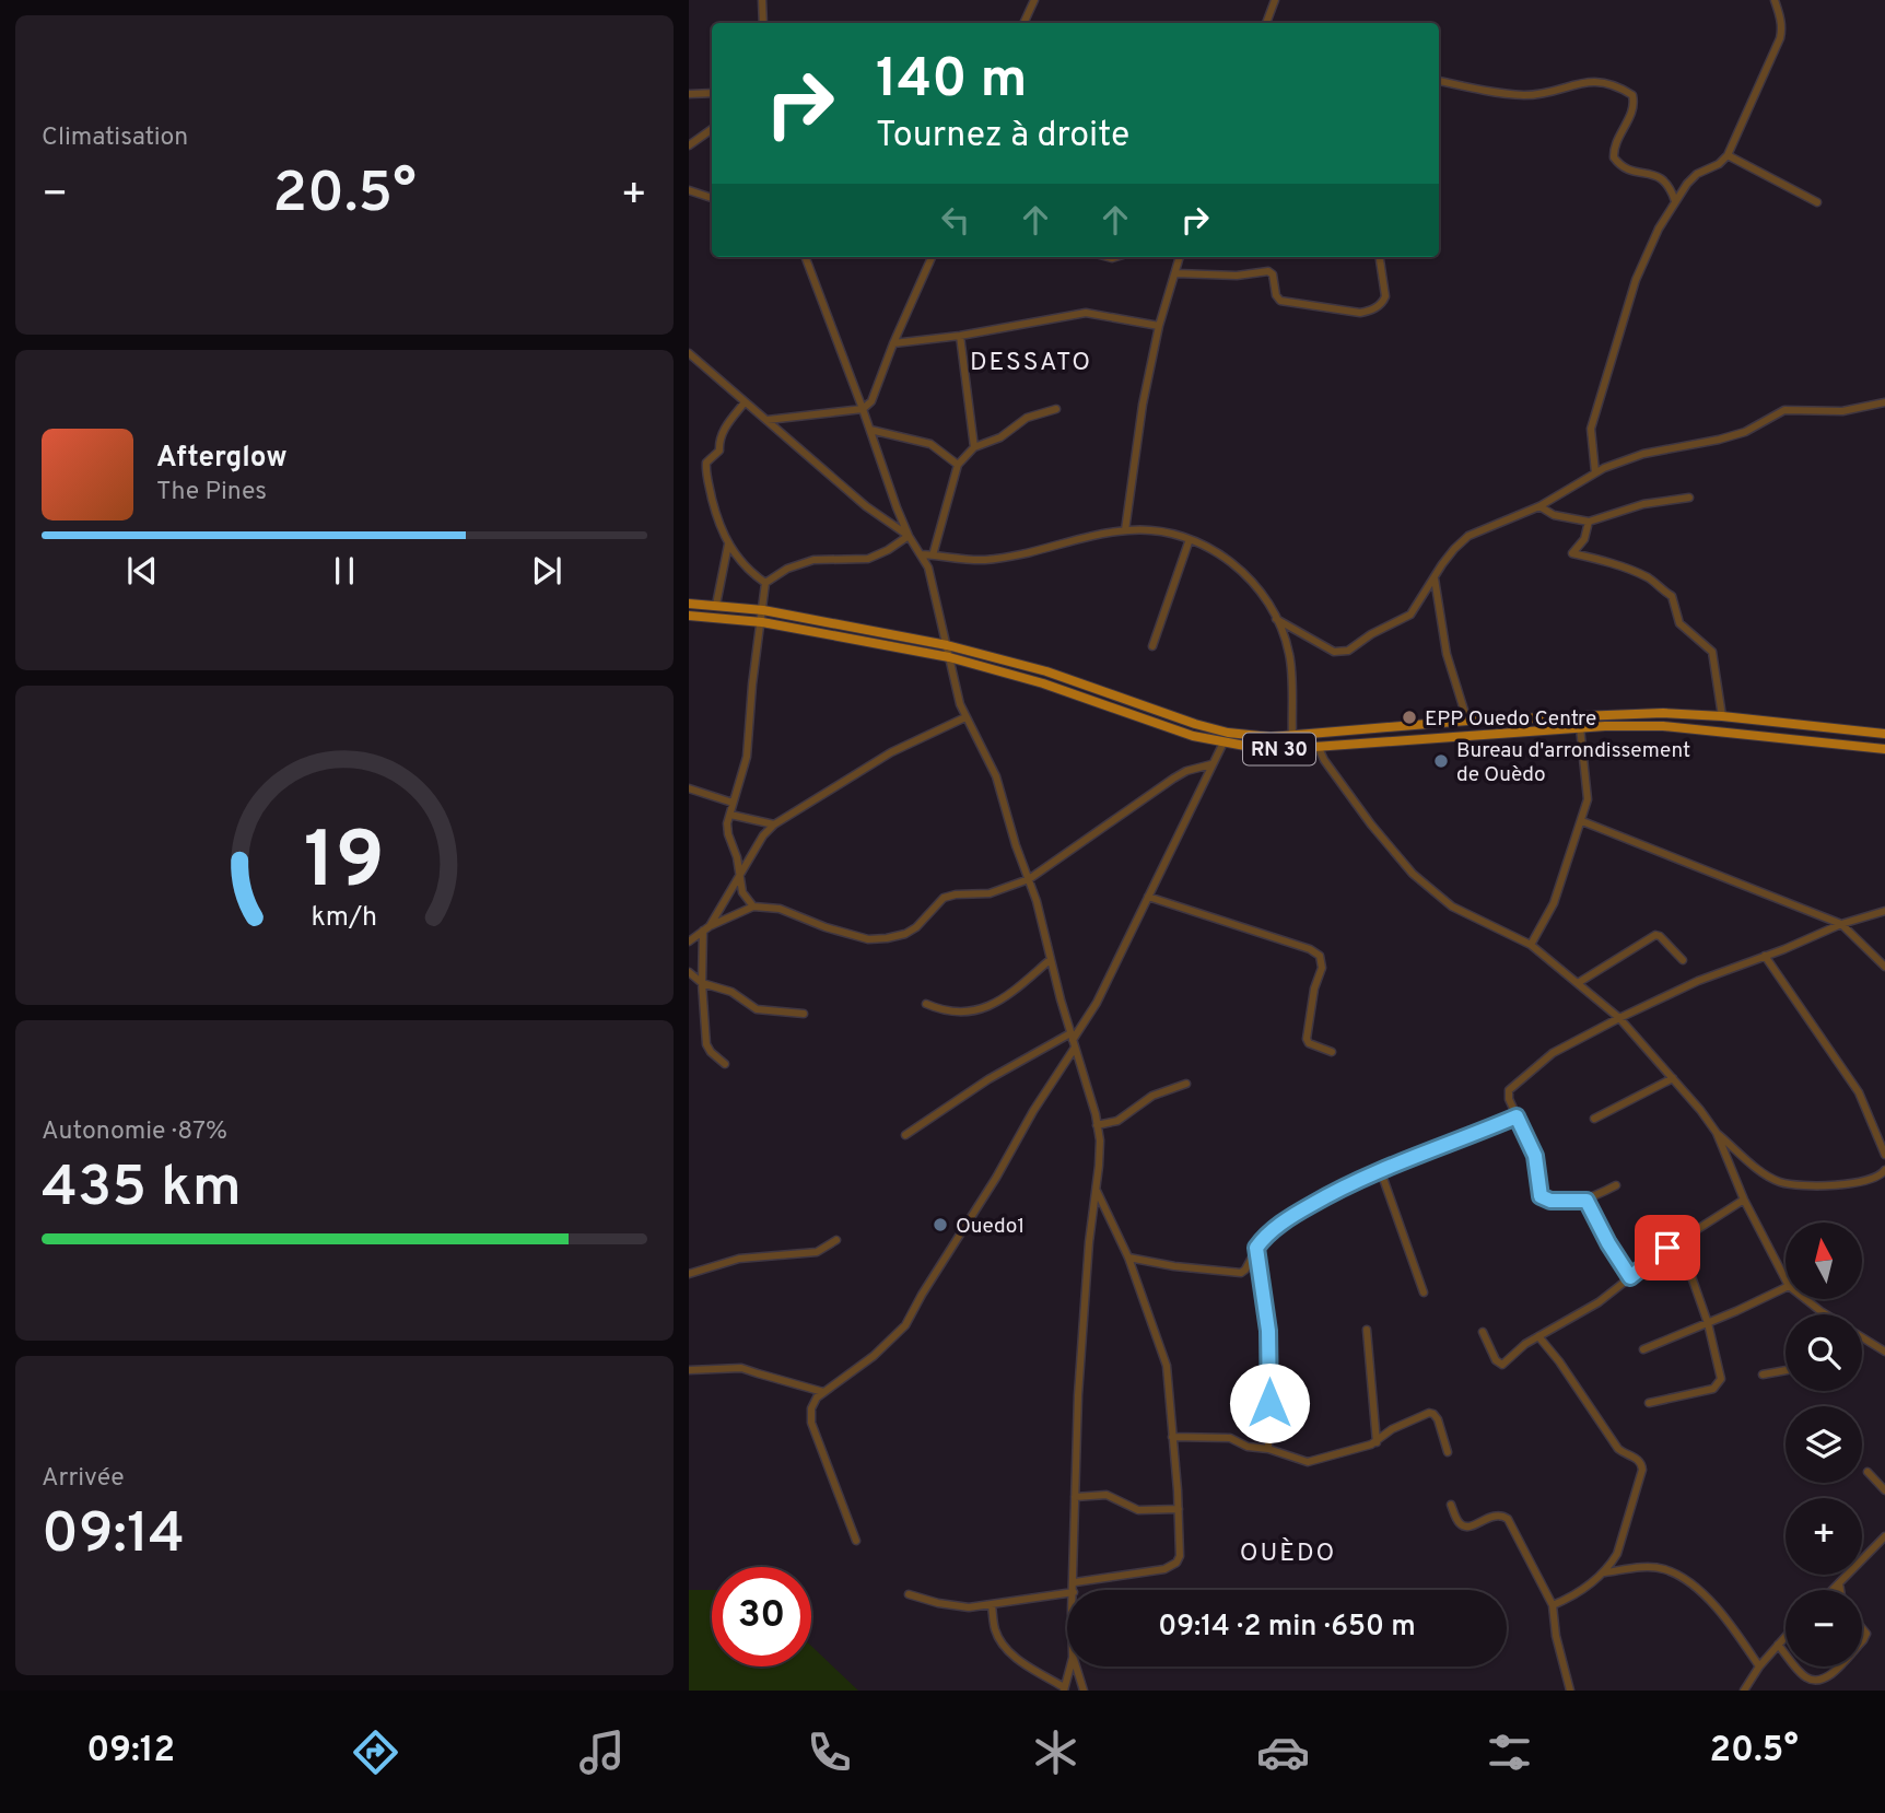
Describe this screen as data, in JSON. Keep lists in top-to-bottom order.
{
  "streets": {
    "main road": ["RN 30"]
  },
  "districts": ["DESSATO", "OUÈDO"],
  "places": ["EPP Ouedo Centre", "Bureau d'arrondissement de Ouèdo", "Ouedo1"],
  "north": "top",
  "page": {
    "tile": [
      "Climatisation",
      ["Autonomie · 87%", "435 km"],
      ["Arrivée", "09:14"]
    ],
    "turn": ["140 m", "Tournez à droite"],
    "heat": ["−", "20.5°", "+"],
    "song": ["Afterglow", "The Pines"],
    "map_buttons": ["+", "−"],
    "limit": "30",
    "trip": "09:14 · 2 min · 650 m",
    "tabs": ["09:12", "20.5°"],
    "gauge": ["19", "km/h"]
  }
}
